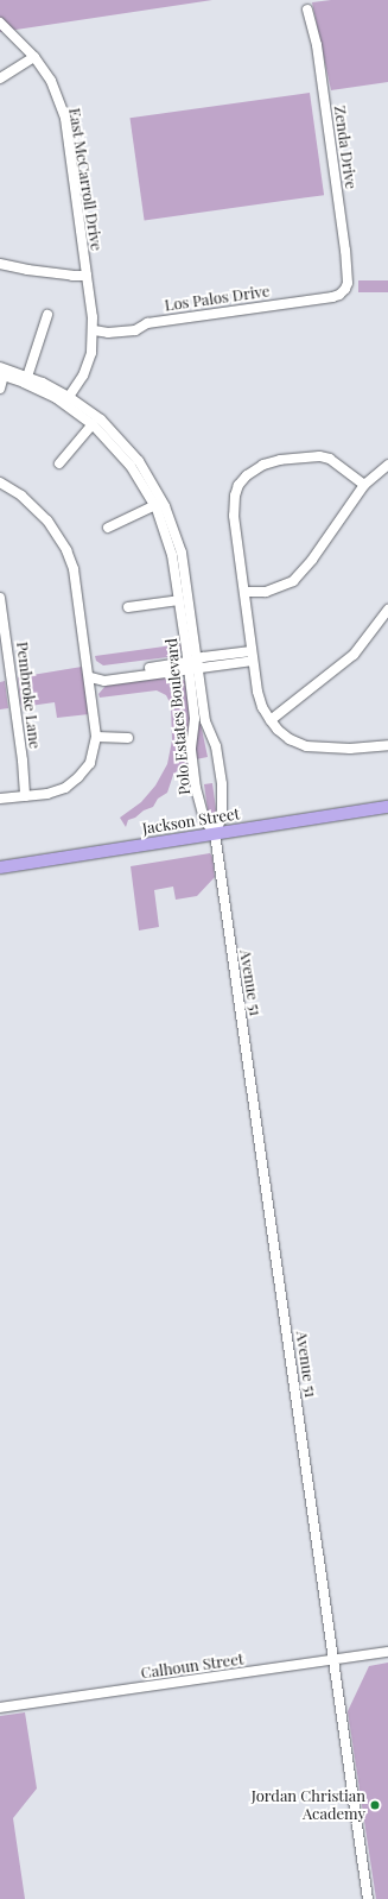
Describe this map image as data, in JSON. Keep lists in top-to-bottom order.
{
  "streets": {
    "main road": ["Jackson Street"],
    "street": [
      "Zenda Drive",
      "East McCarroll Drive",
      "Los Palos Drive",
      "Pembroke Lane",
      "Polo Estates Boulevard",
      "Avenue 51",
      "Calhoun Street"
    ]
  },
  "crossings": [
    ["Zenda Drive", "Los Palos Drive"],
    ["East McCarroll Drive", "Los Palos Drive"],
    ["Polo Estates Boulevard", "Jackson Street"],
    ["Polo Estates Boulevard", "Avenue 51"],
    ["Jackson Street", "Avenue 51"],
    ["Avenue 51", "Calhoun Street"]
  ],
  "places": ["Jordan Christian Academy"]
}
